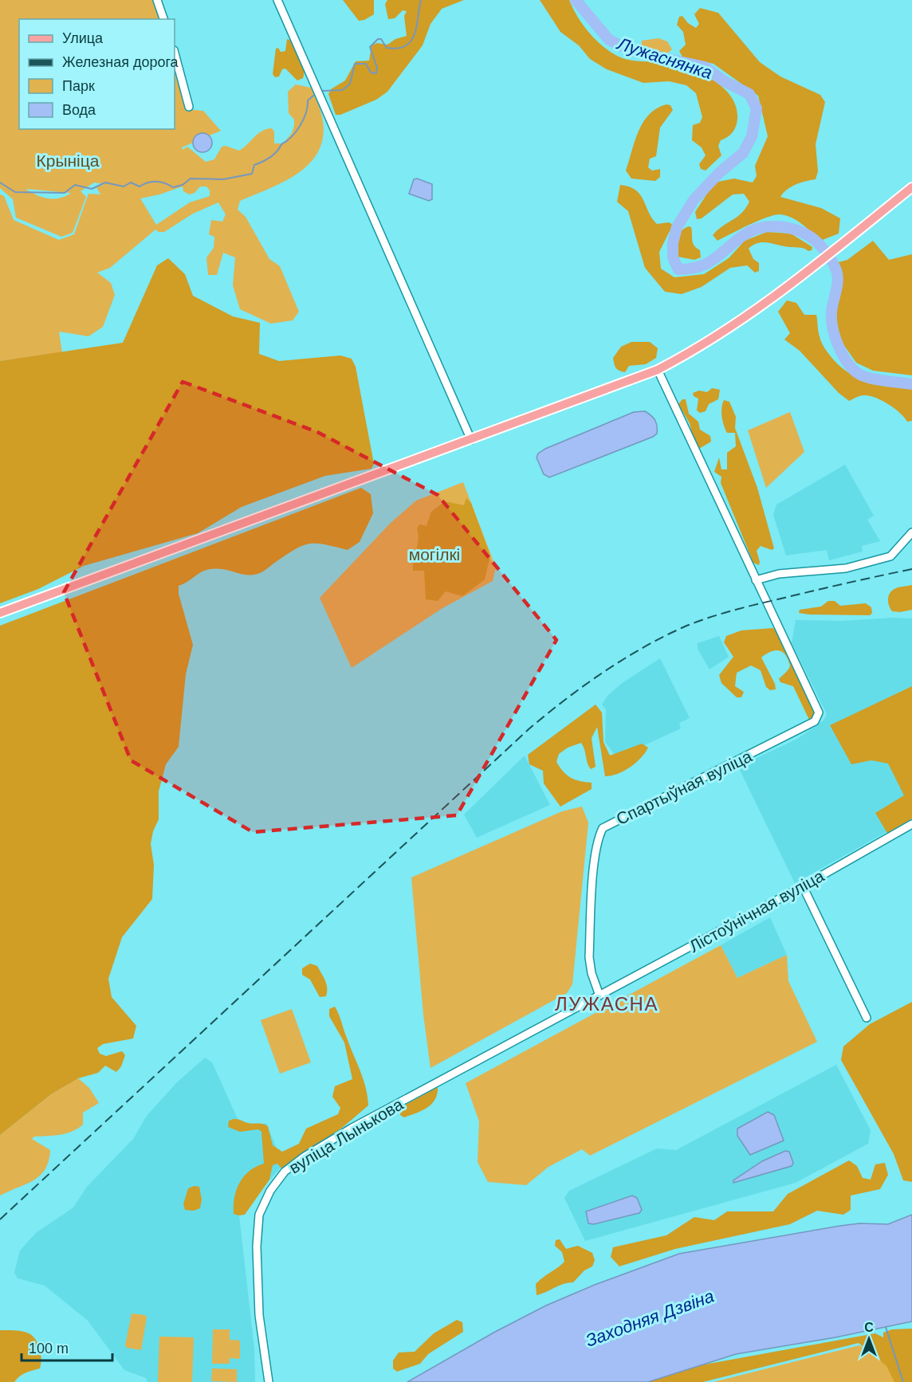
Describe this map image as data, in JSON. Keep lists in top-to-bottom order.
{
  "streets": {
    "street": ["Спартыўная вуліца", "Лістоўнічная вуліца", "вуліца Лынькова"]
  },
  "crossings": [
    ["Спартыўная вуліца", "Лістоўнічная вуліца"],
    ["Спартыўная вуліца", "вуліца Лынькова"],
    ["Лістоўнічная вуліца", "вуліца Лынькова"]
  ],
  "districts": ["ЛУЖАСНА"],
  "water": ["Лужаснянка", "Заходняя Дзвіна"],
  "parks": ["Крыніца", "могілкі"],
  "legend": [
    "Улица",
    "Железная дорога",
    "Парк",
    "Вода"
  ],
  "scale_bar": "100 m",
  "north": "top"
}
